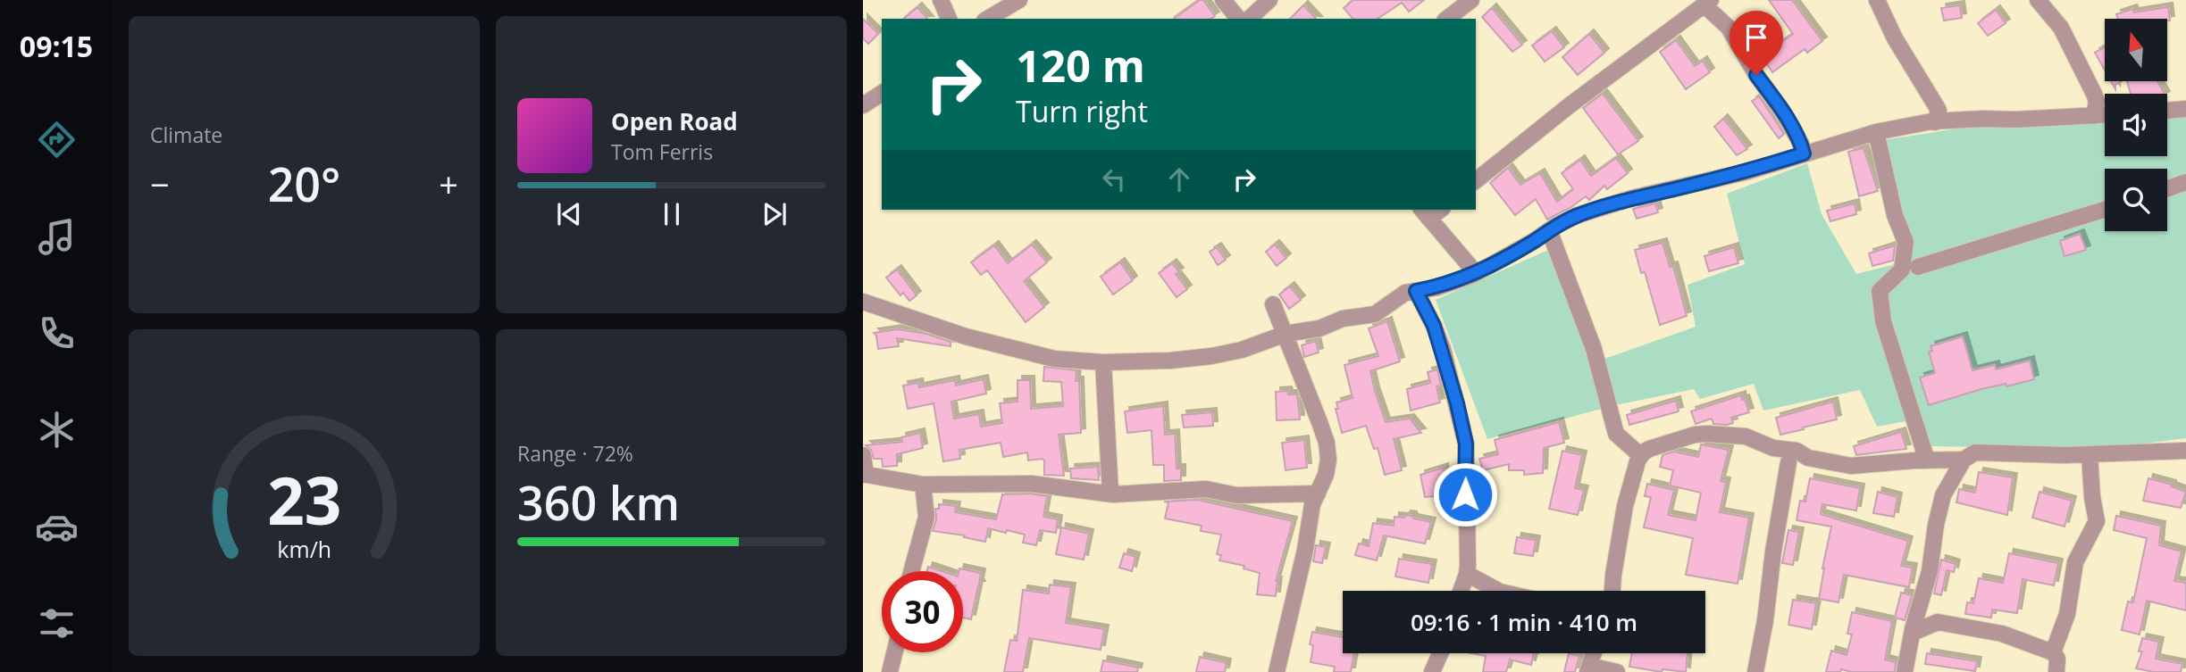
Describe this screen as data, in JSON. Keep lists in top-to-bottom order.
{
  "north": "top",
  "page": {
    "tabs": "09:15",
    "tile": [
      "Climate",
      ["Range · 72%", "360 km"]
    ],
    "turn": ["120 m", "Turn right"],
    "song": ["Open Road", "Tom Ferris"],
    "heat": ["−", "20°", "+"],
    "limit": "30",
    "trip": "09:16 · 1 min · 410 m",
    "gauge": ["23", "km/h"]
  }
}
